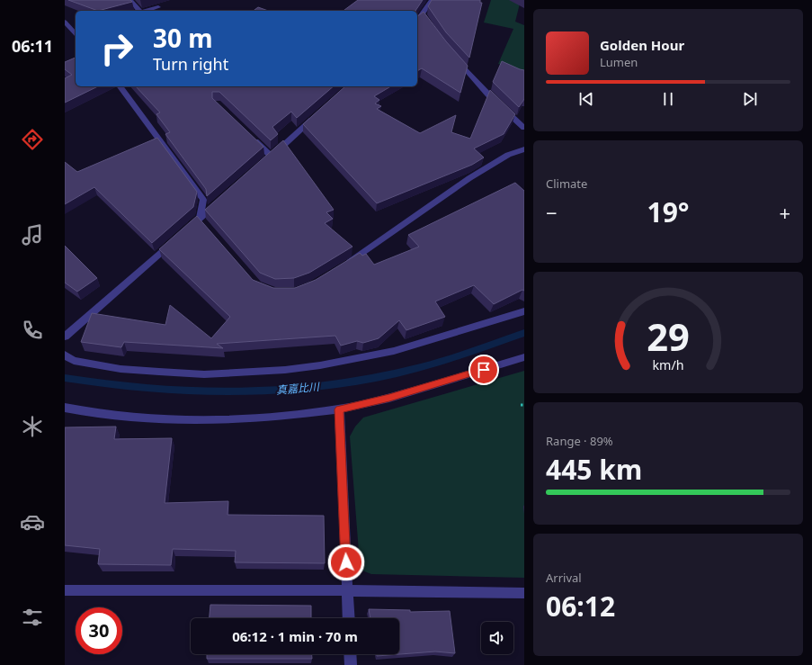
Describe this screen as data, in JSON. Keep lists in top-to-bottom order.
{
  "water": ["真嘉比川"],
  "page": {
    "tabs": "06:11",
    "turn": ["30 m", "Turn right"],
    "song": ["Golden Hour", "Lumen"],
    "tile": [
      "Climate",
      ["Range · 89%", "445 km"],
      ["Arrival", "06:12"]
    ],
    "heat": ["−", "19°", "+"],
    "limit": "30",
    "trip": "06:12 · 1 min · 70 m",
    "gauge": ["29", "km/h"]
  }
}
